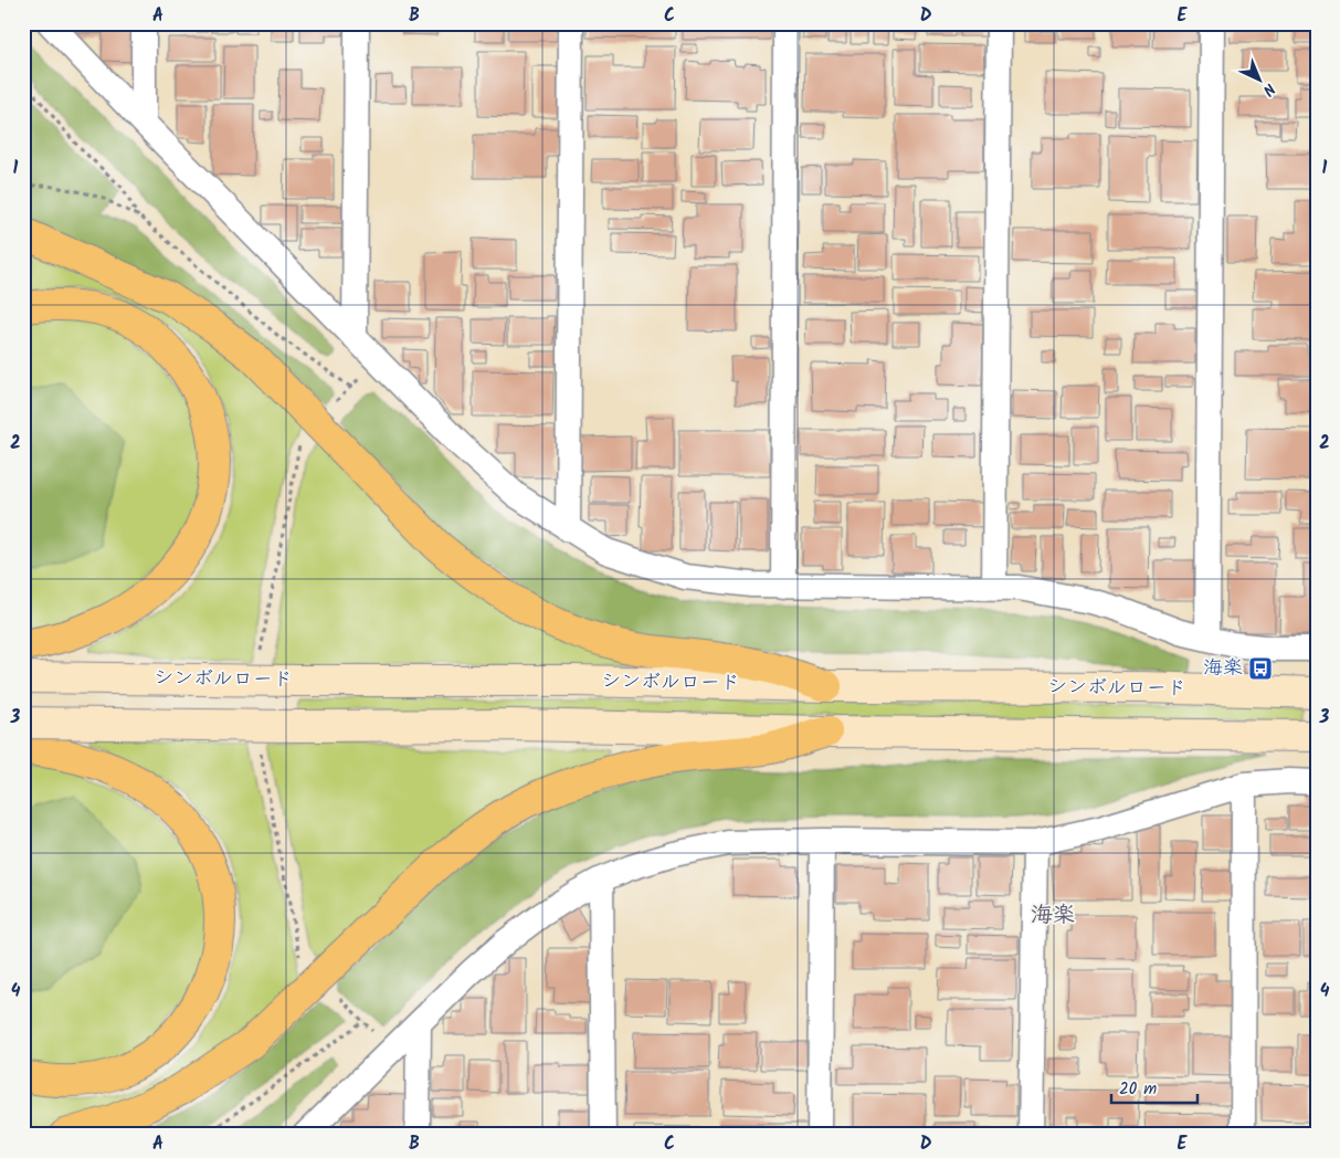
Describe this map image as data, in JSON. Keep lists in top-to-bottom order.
{
  "streets": {
    "main road": ["シンボルロード"]
  },
  "districts": ["海楽"],
  "places": {
    "bus stop": ["海楽"]
  },
  "scale_bar": "20 m",
  "north": "bottom right",
  "grid": {
    "columns": [
      "A",
      "B",
      "C",
      "D",
      "E"
    ],
    "rows": [
      "1",
      "2",
      "3",
      "4"
    ]
  }
}
